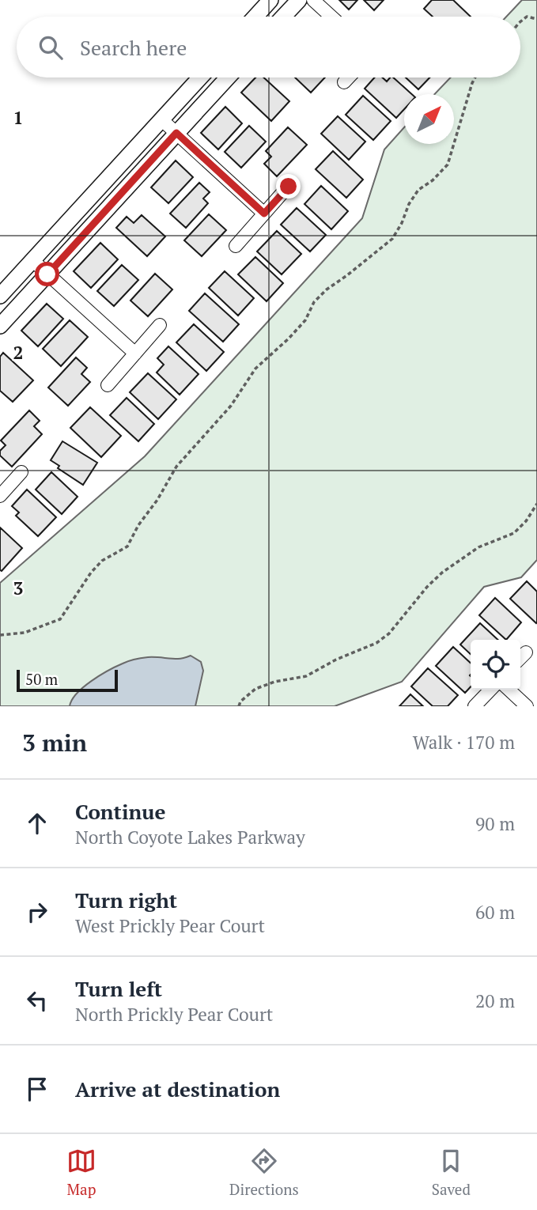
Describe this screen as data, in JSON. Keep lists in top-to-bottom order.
{
  "scale_bar": "50 m",
  "north": "top right",
  "page": {
    "search": "Search here",
    "scale": "50 m",
    "heading": ["3 min", "Walk · 170 m"],
    "list": [
      ["Continue", "North Coyote Lakes Parkway", "90 m"],
      ["Turn right", "West Prickly Pear Court", "60 m"],
      ["Turn left", "North Prickly Pear Court", "20 m"],
      "Arrive at destination"
    ],
    "nav": ["Map", "Directions", "Saved"]
  },
  "grid": {
    "rows": ["1", "2", "3"]
  }
}
